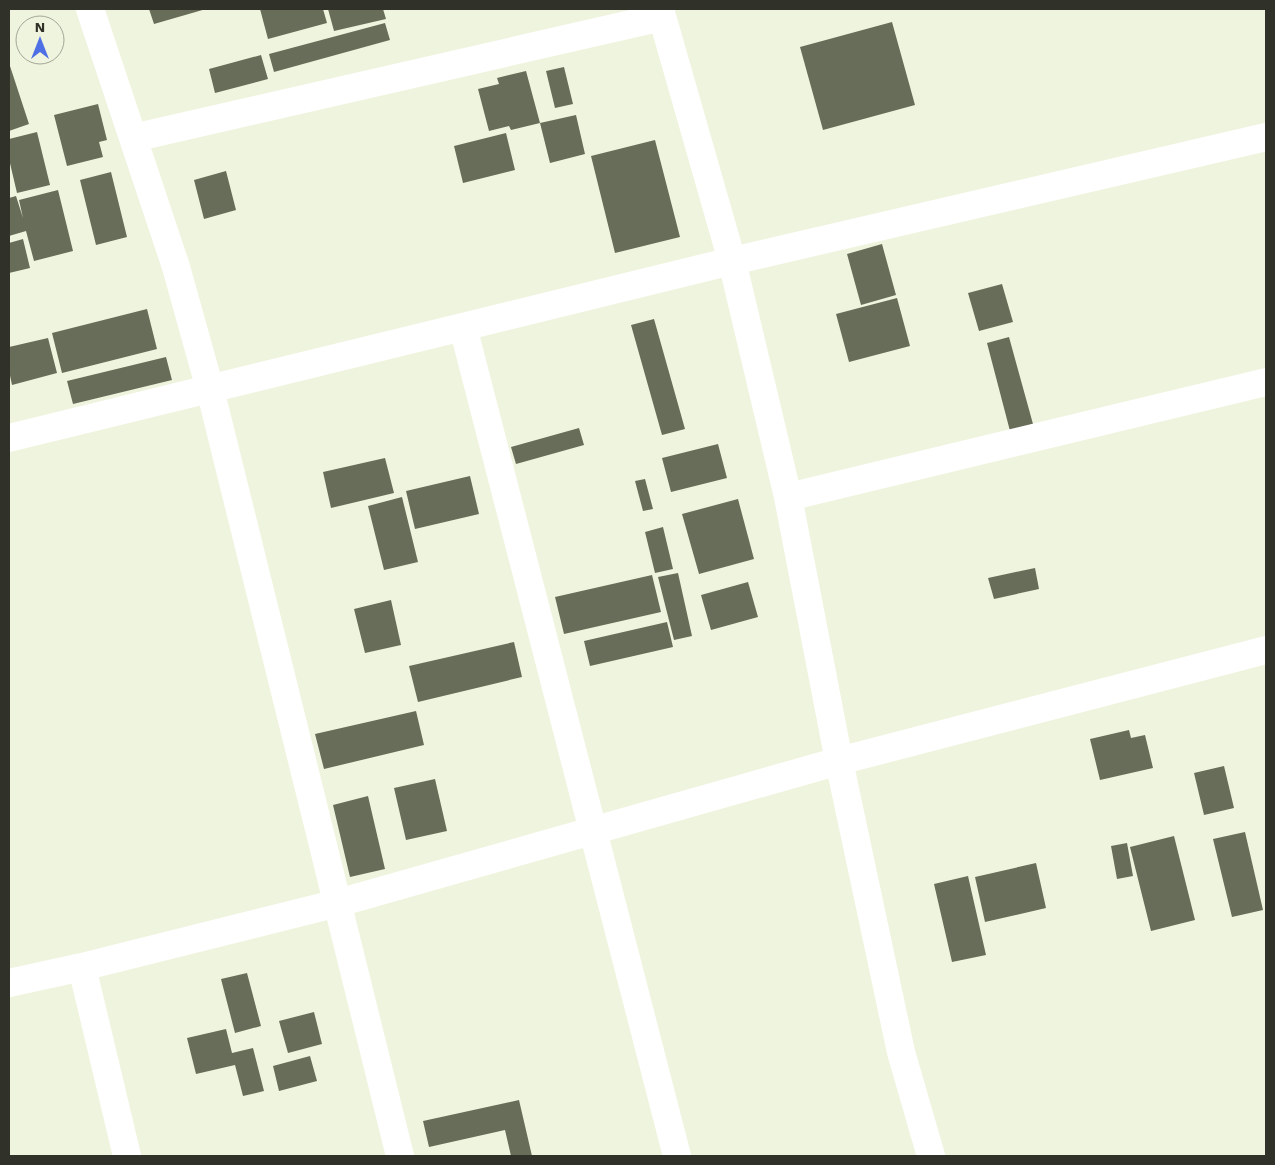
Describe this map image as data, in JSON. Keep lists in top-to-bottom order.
{
  "north": "top"
}
